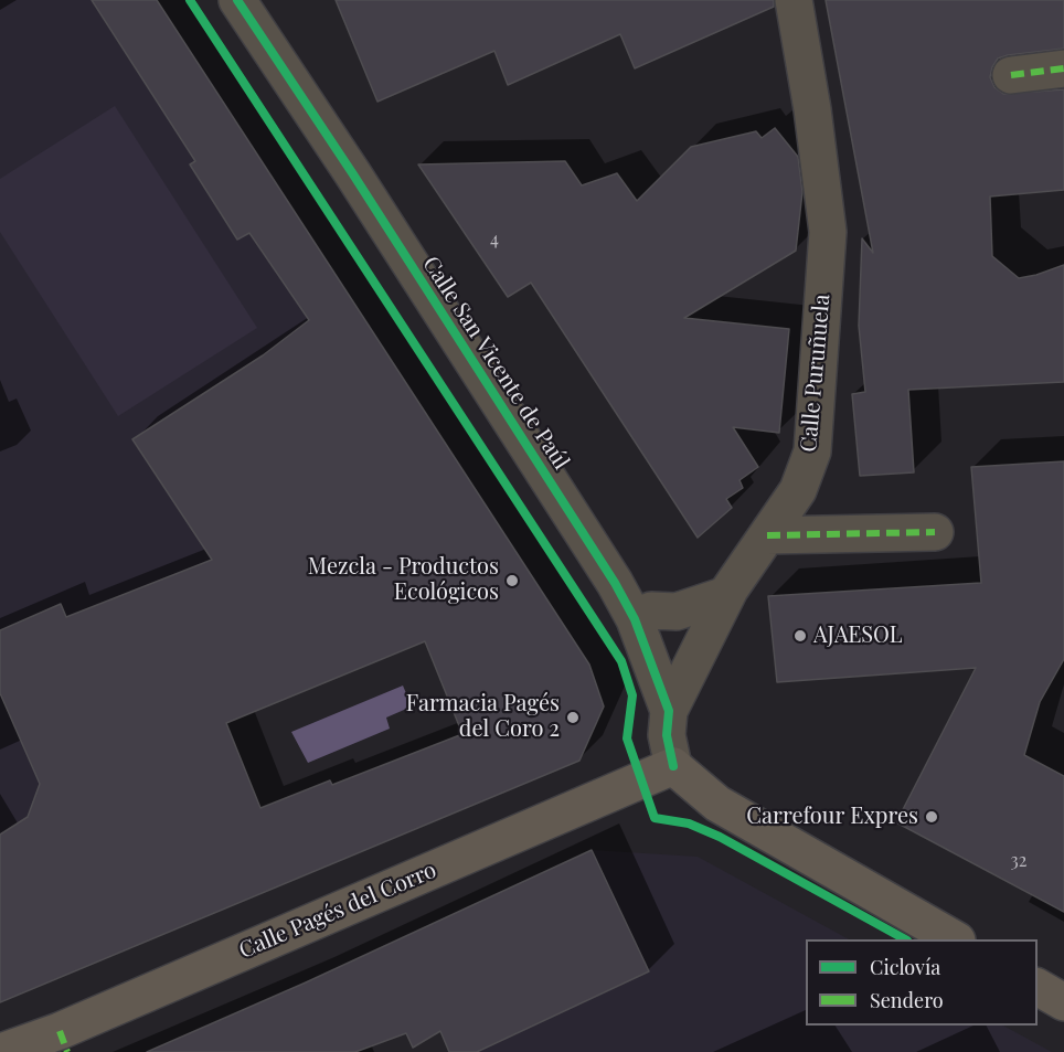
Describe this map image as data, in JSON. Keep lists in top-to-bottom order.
{
  "streets": {
    "main road": ["Calle Pagés del Corro"],
    "street": ["Calle San Vicente de Paúl", "Calle Puruñuela"]
  },
  "crossings": [
    ["Calle San Vicente de Paúl", "Calle Puruñuela"],
    ["Calle San Vicente de Paúl", "Calle Pagés del Corro"]
  ],
  "places": [
    "Mezcla - Productos Ecológicos",
    "AJAESOL",
    "Farmacia Pagés del Coro 2",
    "Carrefour Expres"
  ],
  "house_numbers": ["4", "32"],
  "legend": ["Ciclovía", "Sendero"]
}
